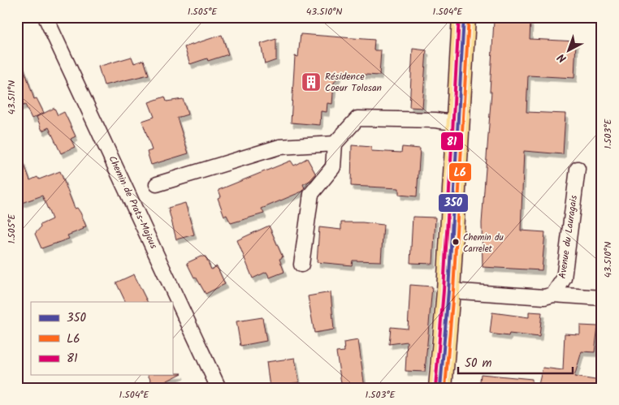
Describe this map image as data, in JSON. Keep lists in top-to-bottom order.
{
  "streets": {
    "street": ["Chemin de Prats-Majous", "Avenue du Lauragais"]
  },
  "places": {
    "building": ["Résidence Coeur Tolosan"],
    "other": ["Chemin du Carrelet"]
  },
  "lines": ["transit line 350", "transit line L6", "transit line 81"],
  "legend": ["350", "L6", "81"],
  "scale_bar": "50 m",
  "north": "bottom left",
  "coordinates": [
    "1.505°E",
    "43.510°N",
    "1.504°E",
    "43.511°N",
    "1.503°E"
  ]
}
